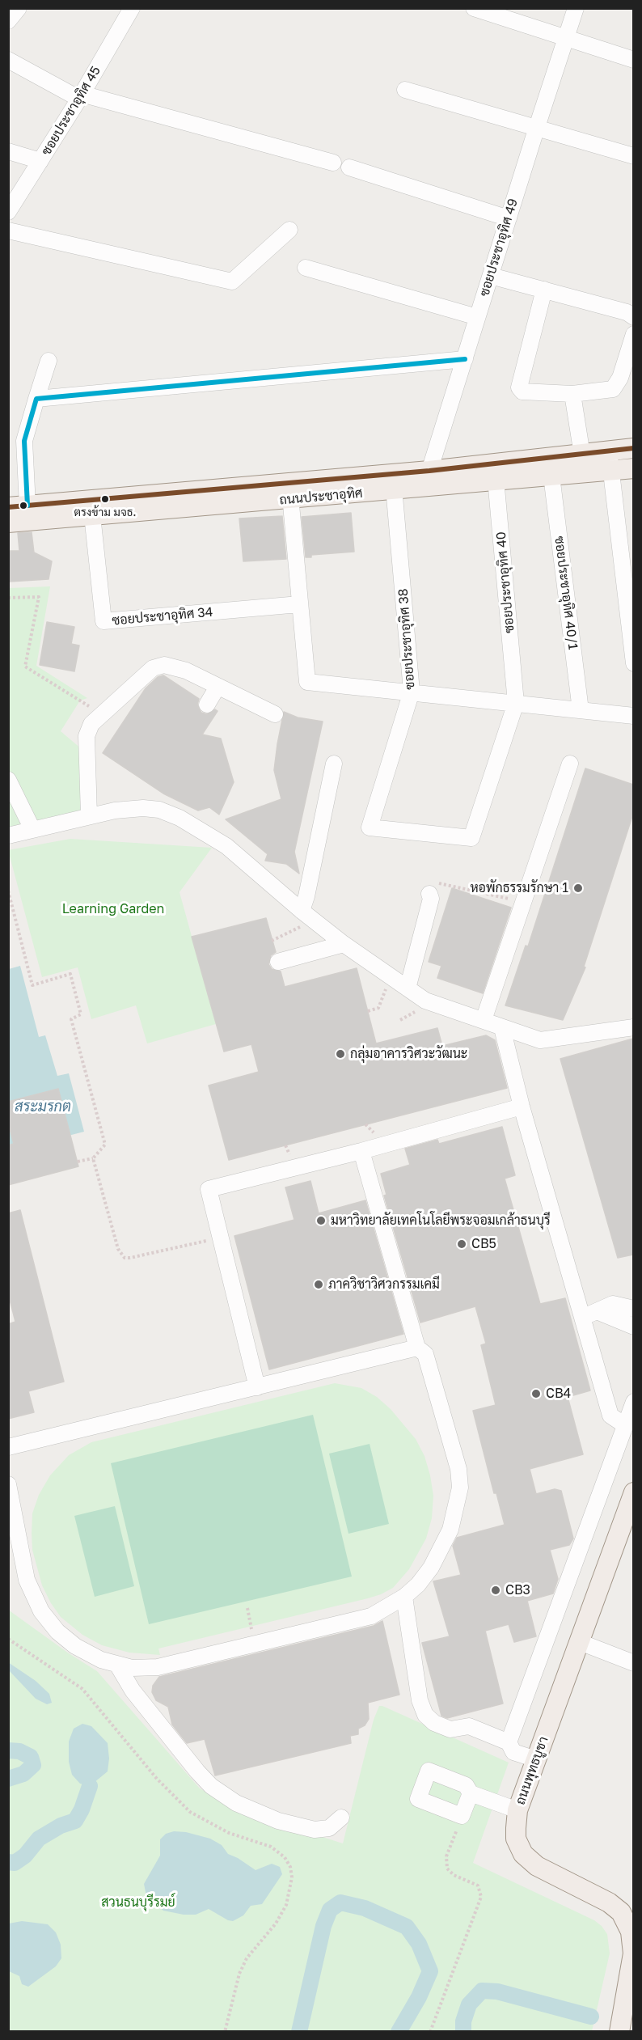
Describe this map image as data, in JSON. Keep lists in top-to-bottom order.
{
  "streets": {
    "main road": ["ถนนประชาอุทิศ", "ถนนพุทธบูชา"],
    "street": [
      "ซอยประชาอุทิศ 45",
      "ซอยประชาอุทิศ 49",
      "ซอยประชาอุทิศ 40",
      "ซอยประชาอุทิศ 40/1",
      "ซอยประชาอุทิศ 34",
      "ซอยประชาอุทิศ 38"
    ]
  },
  "crossings": [
    ["ซอยประชาอุทิศ 49", "ถนนประชาอุทิศ"],
    ["ถนนประชาอุทิศ", "ซอยประชาอุทิศ 40"],
    ["ถนนประชาอุทิศ", "ซอยประชาอุทิศ 40/1"],
    ["ถนนประชาอุทิศ", "ซอยประชาอุทิศ 34"],
    ["ถนนประชาอุทิศ", "ซอยประชาอุทิศ 38"],
    ["ซอยประชาอุทิศ 40", "ซอยประชาอุทิศ 38"]
  ],
  "water": ["สระมรกต"],
  "parks": ["Learning Garden", "สวนธนบุรีรมย์"],
  "places": [
    "ตรงข้าม มจธ.",
    "หอพักธรรมรักษา 1",
    "กลุ่มอาคารวิศวะวัฒนะ",
    "มหาวิทยาลัยเทคโนโลยีพระจอมเกล้าธนบุรี",
    "CB5",
    "ภาควิชาวิศวกรรมเคมี",
    "CB4",
    "CB3"
  ]
}
